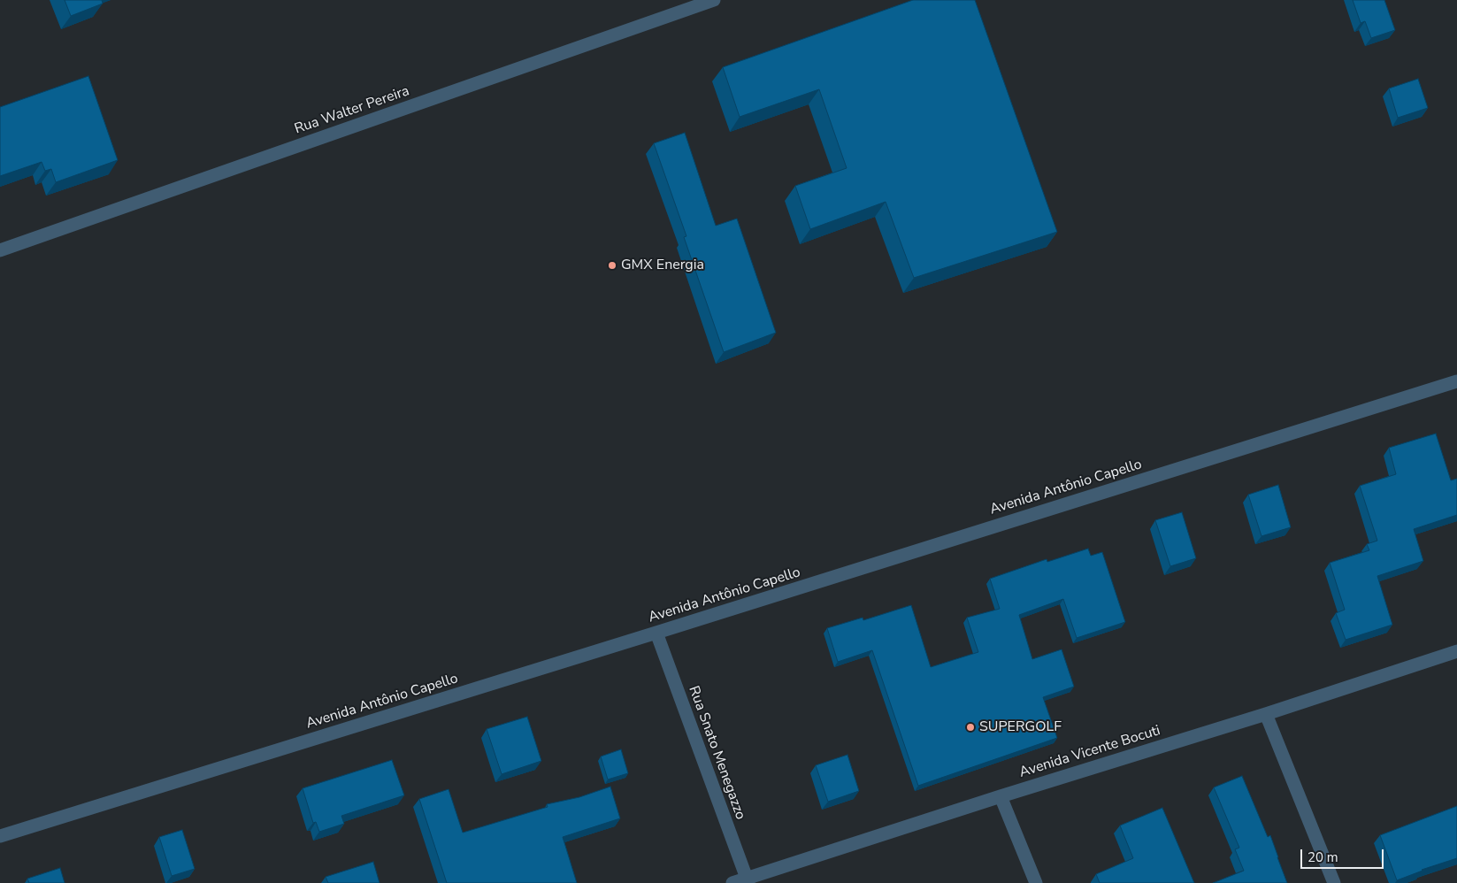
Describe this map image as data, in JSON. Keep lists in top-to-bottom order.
{
  "streets": {
    "street": [
      "Rua Walter Pereira",
      "Avenida Antônio Capello",
      "Avenida Vicente Bocuti",
      "Rua Snato Menegazzo"
    ]
  },
  "crossings": [
    ["Avenida Antônio Capello", "Rua Snato Menegazzo"],
    ["Avenida Vicente Bocuti", "Rua Snato Menegazzo"]
  ],
  "places": ["GMX Energia", "SUPERGOLF"],
  "scale_bar": "20 m"
}
